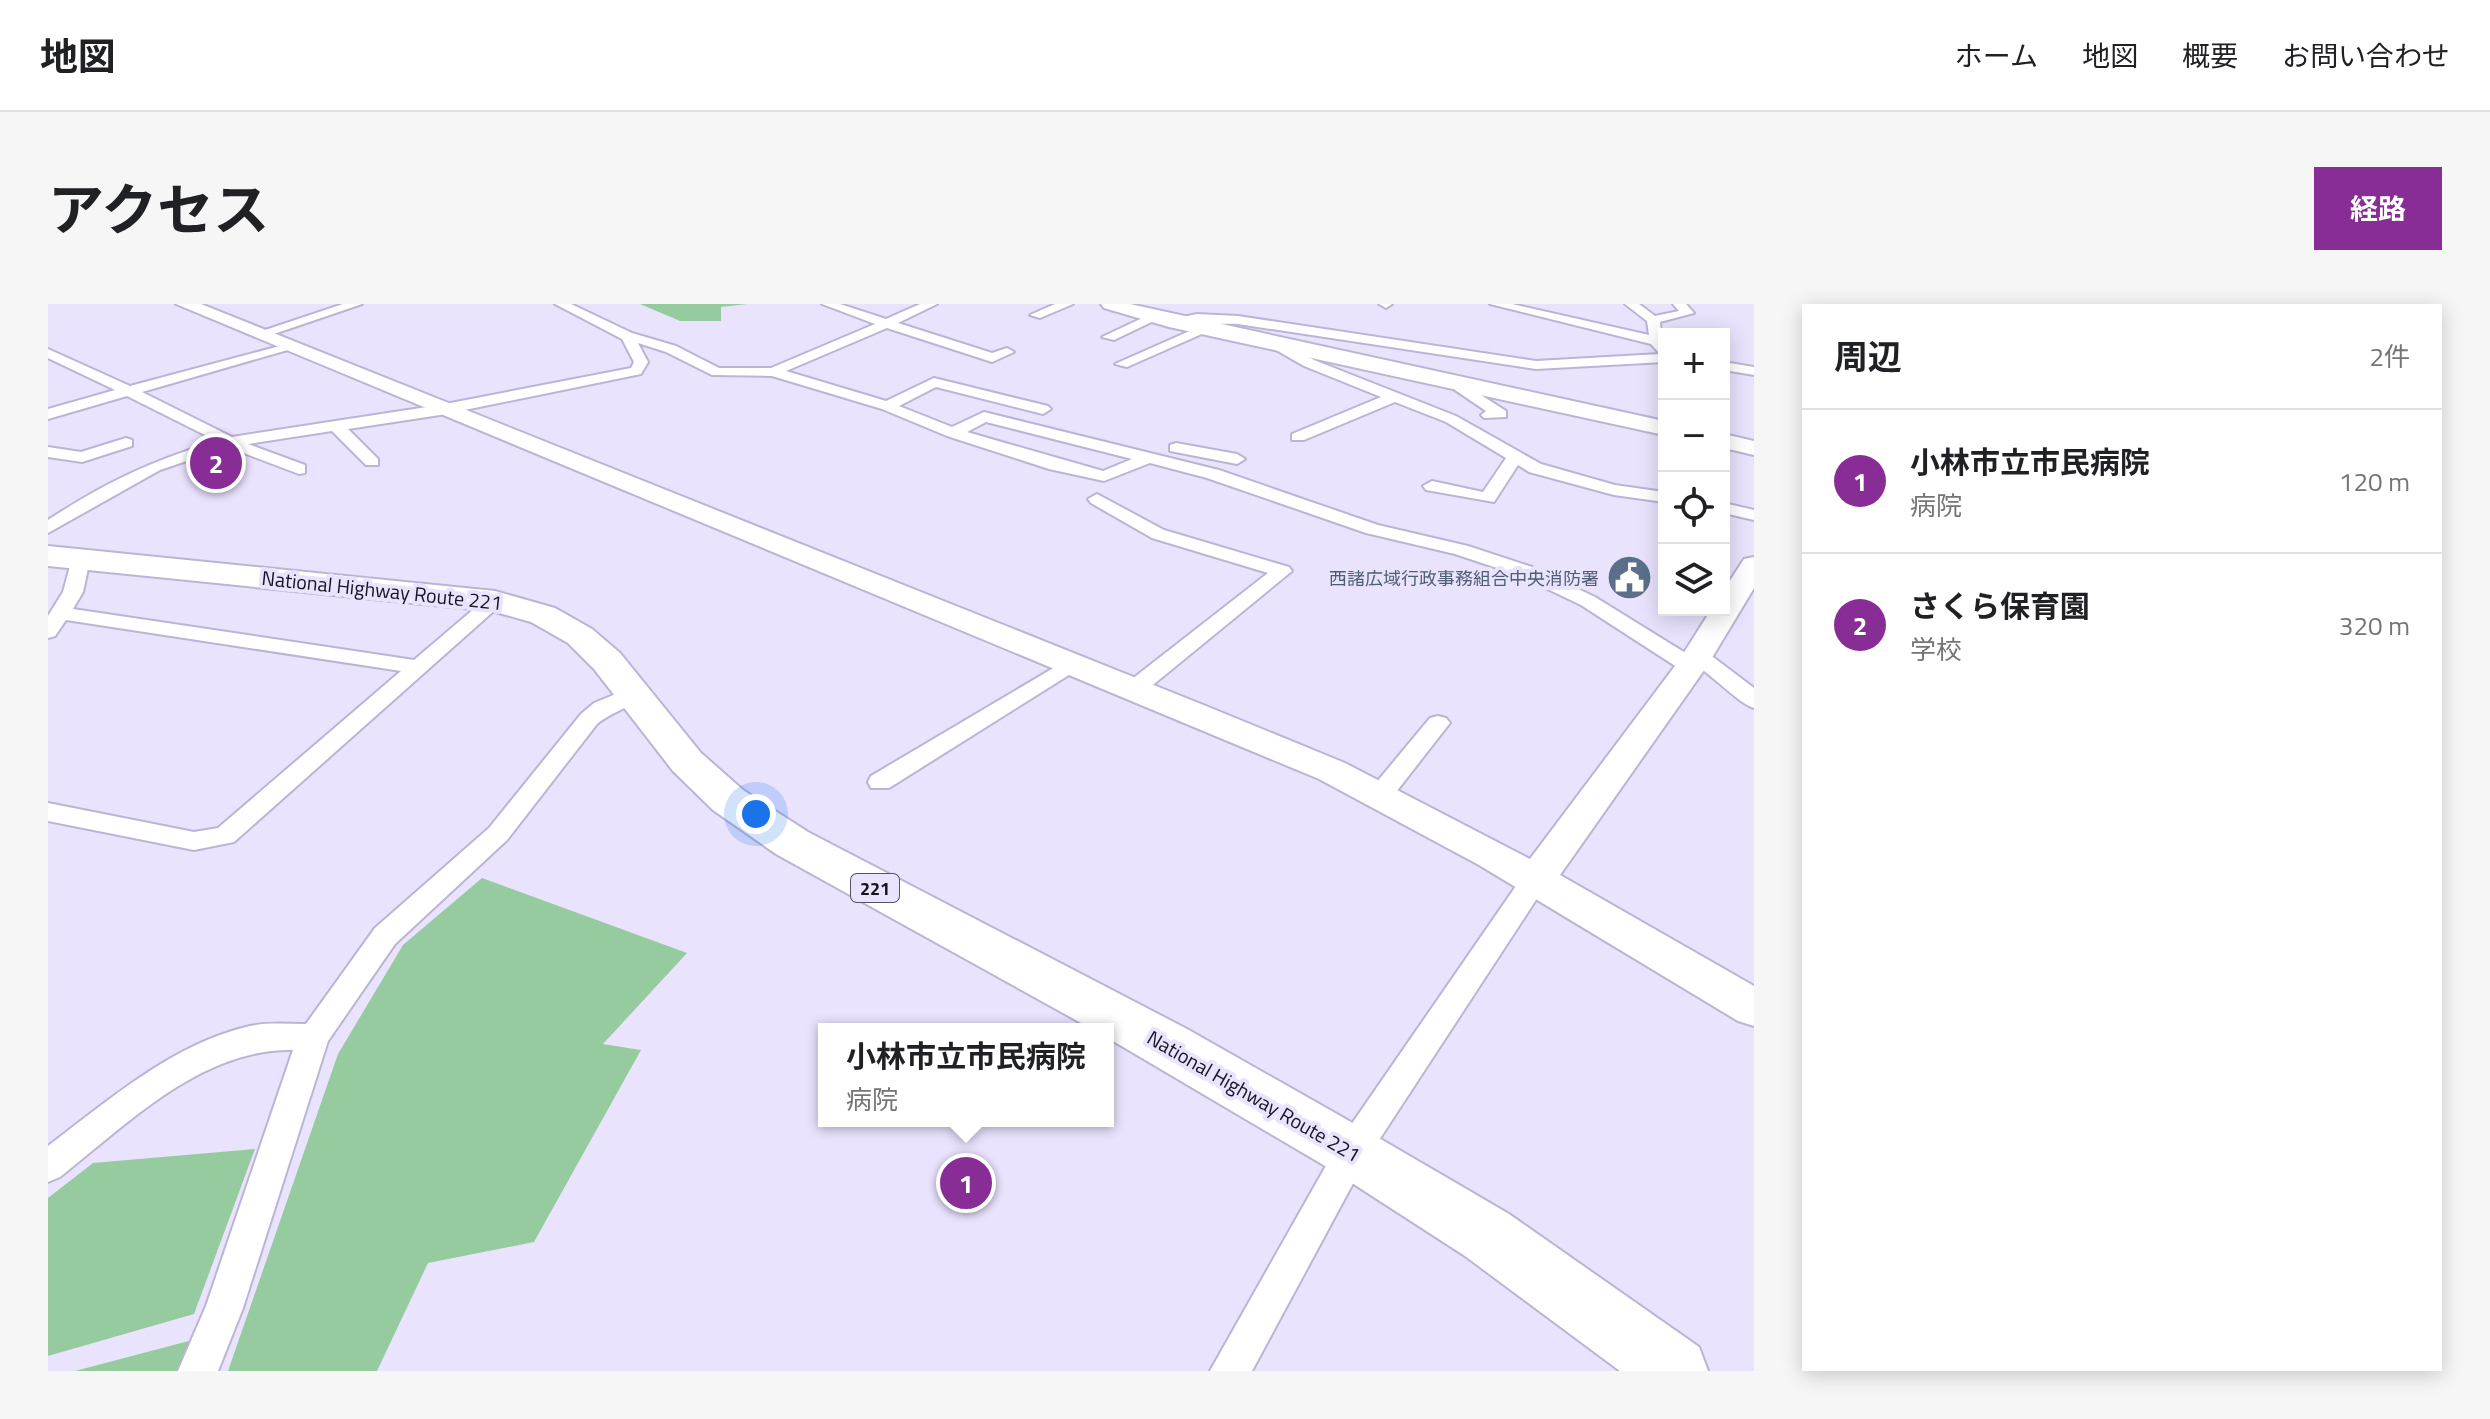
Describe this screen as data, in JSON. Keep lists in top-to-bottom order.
{
  "streets": {
    "highway": ["National Highway Route 221", "221"]
  },
  "places": {
    "public building": ["西諸広域行政事務組合中央消防署"]
  },
  "page": {
    "header": "地図",
    "nav": [
      "ホーム",
      "地図",
      "概要",
      "お問い合わせ"
    ],
    "title": "アクセス",
    "buttons": "経路",
    "heading": ["周辺", "2件"],
    "map_buttons": ["+", "−"],
    "list": [
      {
        "mark": "1",
        "name": "小林市立市民病院",
        "note": "病院",
        "value": "120 m"
      },
      {
        "mark": "2",
        "name": "さくら保育園",
        "note": "学校",
        "value": "320 m"
      }
    ],
    "pins": ["2", "1"],
    "popup": ["小林市立市民病院", "病院"]
  }
}
